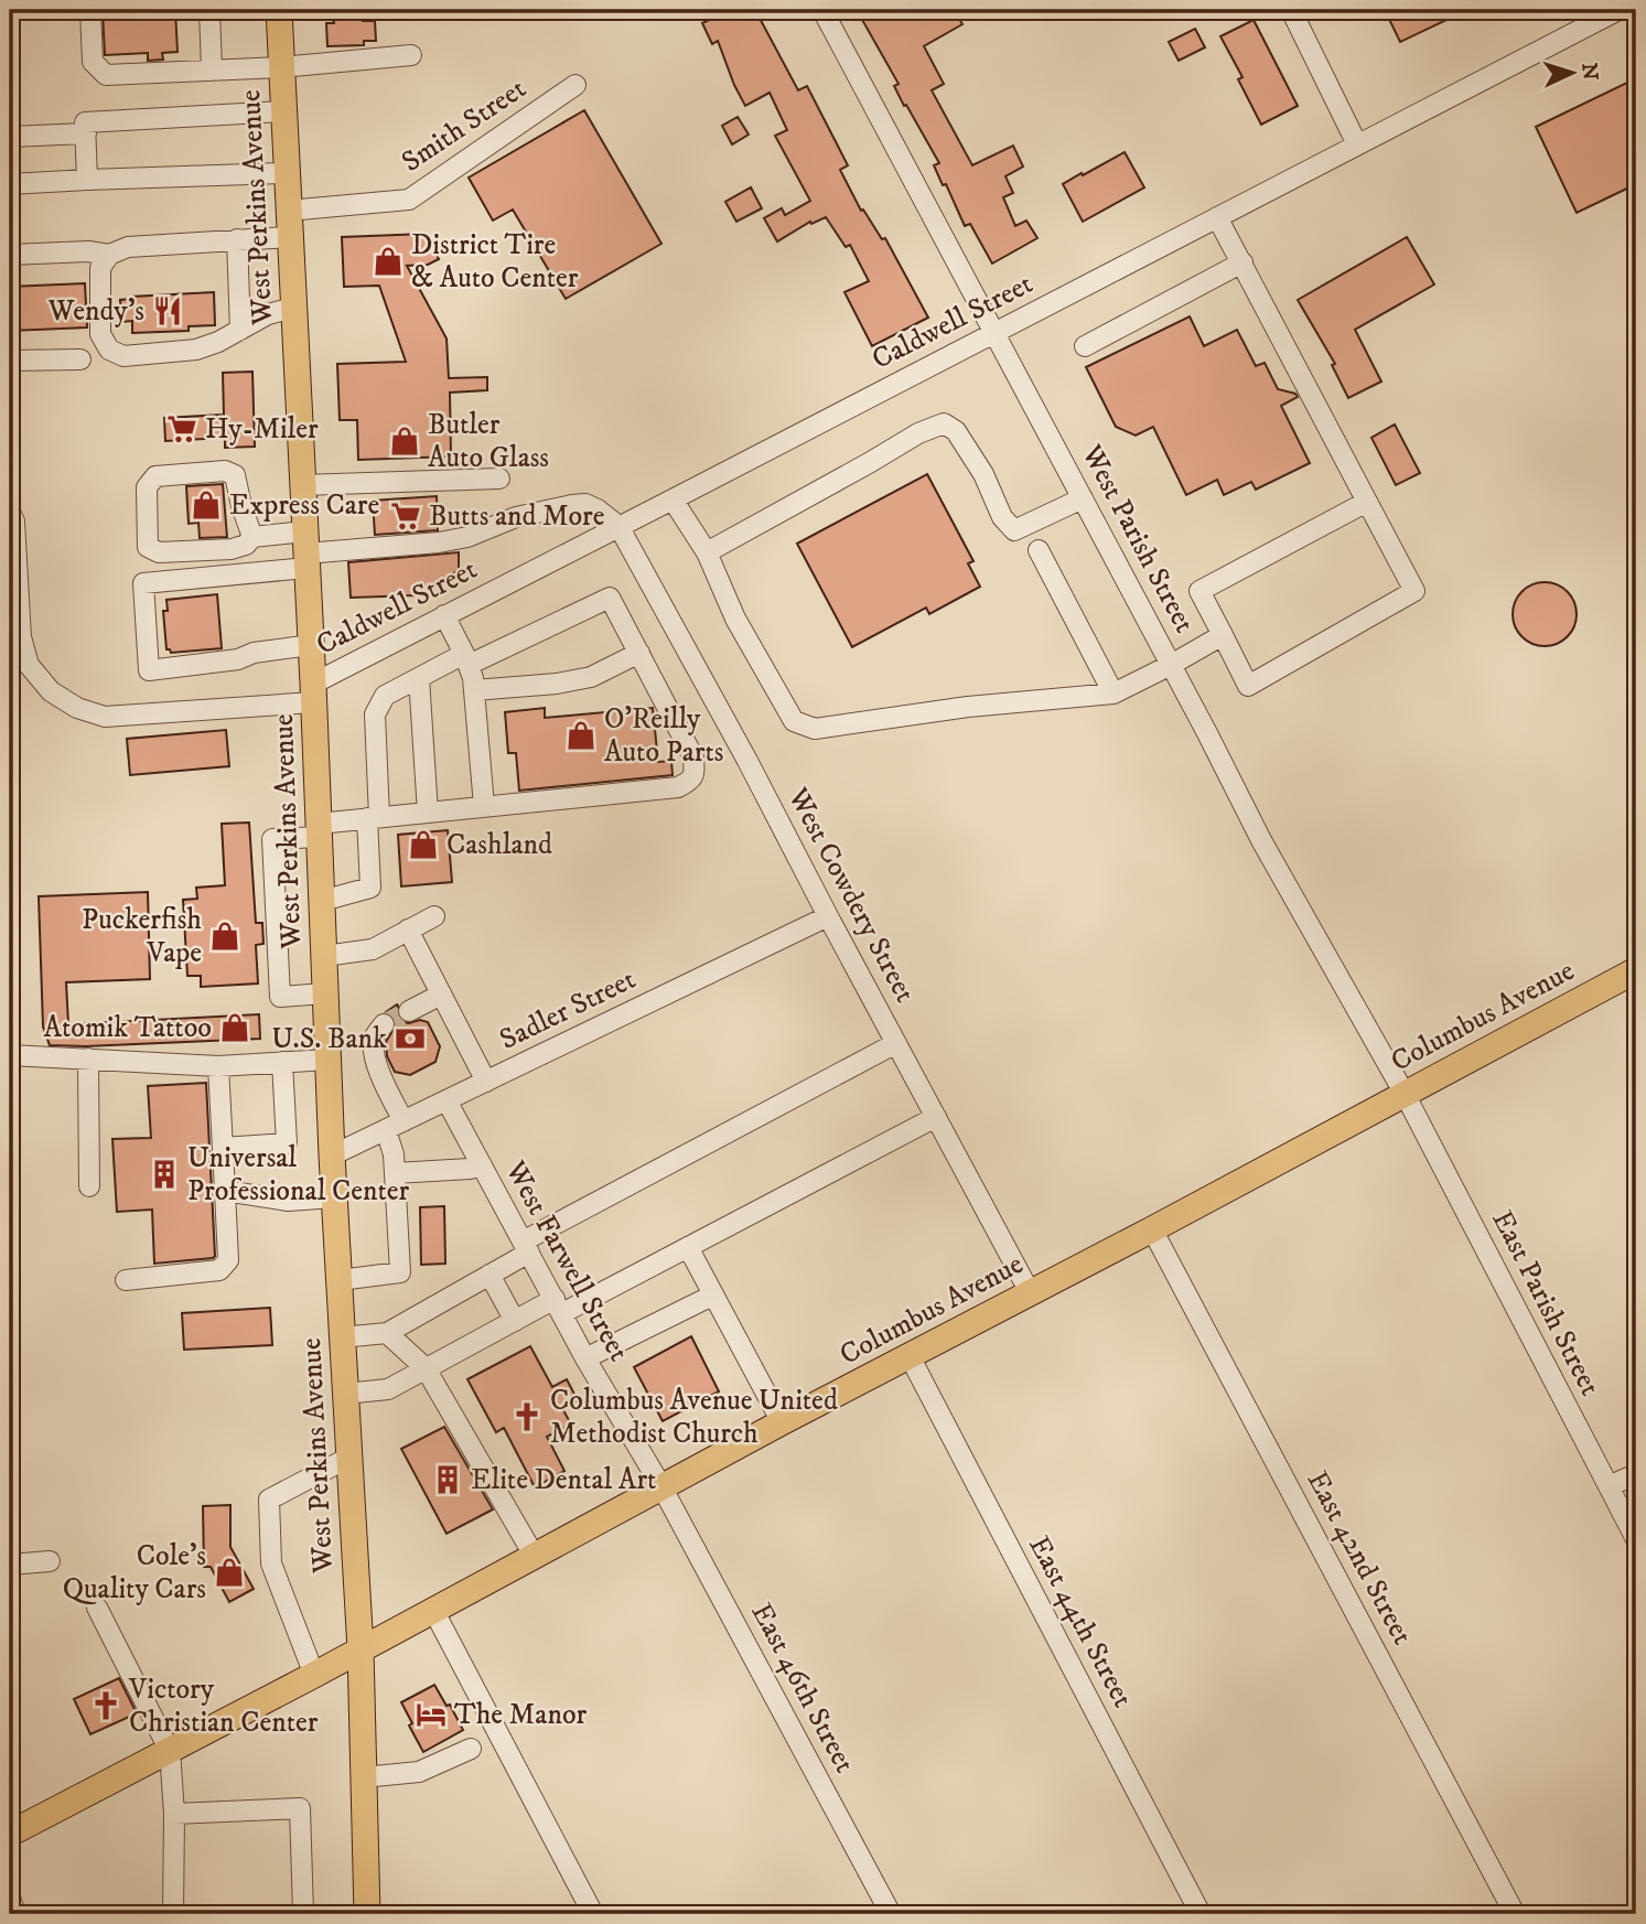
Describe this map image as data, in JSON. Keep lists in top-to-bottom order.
{
  "streets": {
    "main road": ["West Perkins Avenue", "Columbus Avenue"],
    "street": [
      "Smith Street",
      "Caldwell Street",
      "West Parish Street",
      "West Cowdery Street",
      "Sadler Street",
      "West Farwell Street",
      "East Parish Street",
      "East 42nd Street",
      "East 44th Street",
      "East 46th Street"
    ]
  },
  "crossings": [
    ["Smith Street", "West Perkins Avenue"],
    ["West Perkins Avenue", "Caldwell Street"],
    ["West Perkins Avenue", "Sadler Street"],
    ["West Perkins Avenue", "Columbus Avenue"],
    ["Caldwell Street", "West Parish Street"],
    ["Caldwell Street", "West Cowdery Street"],
    ["West Parish Street", "Columbus Avenue"],
    ["West Parish Street", "East Parish Street"],
    ["West Cowdery Street", "Sadler Street"],
    ["West Cowdery Street", "Columbus Avenue"],
    ["Sadler Street", "West Farwell Street"],
    ["Columbus Avenue", "West Farwell Street"],
    ["Columbus Avenue", "East Parish Street"],
    ["Columbus Avenue", "East 42nd Street"],
    ["Columbus Avenue", "East 44th Street"],
    ["Columbus Avenue", "East 46th Street"],
    ["West Farwell Street", "East 46th Street"]
  ],
  "places": {
    "shop": [
      "District Tire & Auto Center",
      "Butler Auto Glass",
      "Express Care",
      "O'Reilly Auto Parts",
      "Cashland",
      "Puckerfish Vape",
      "Atomik Tattoo",
      "Cole's Quality Cars"
    ],
    "restaurant": ["Wendy's"],
    "supermarket": ["Hy-Miler", "Butts and More"],
    "bank": ["U.S. Bank"],
    "building": ["Universal Professional Center", "Elite Dental Art"],
    "church": ["Columbus Avenue United Methodist Church", "Victory Christian Center"],
    "hotel": ["The Manor"]
  },
  "north": "right"
}
